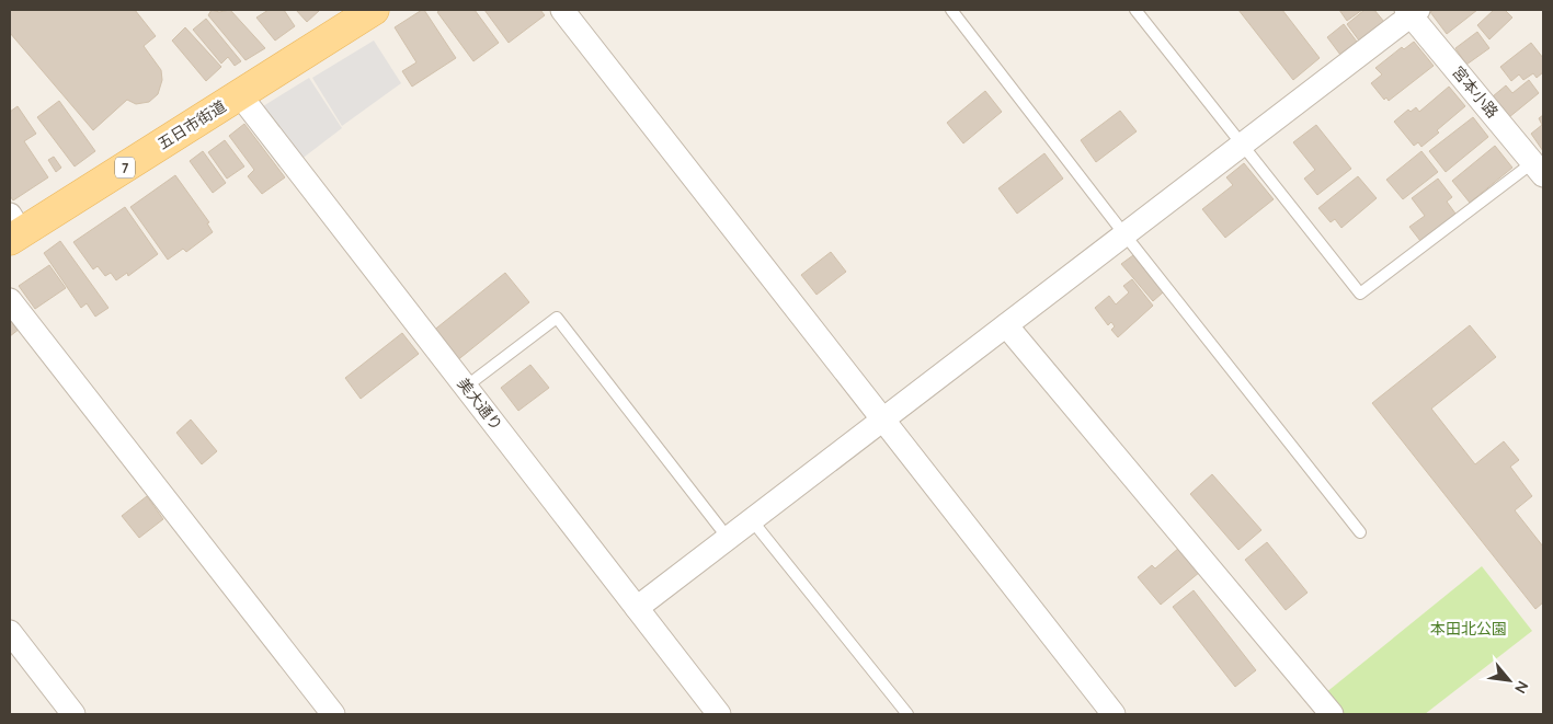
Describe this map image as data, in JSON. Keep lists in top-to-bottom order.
{
  "streets": {
    "main road": ["五日市街道", "7"],
    "street": ["宮本小路", "美大通り"]
  },
  "crossings": [
    ["五日市街道", "美大通り"]
  ],
  "parks": ["本田北公園"],
  "north": "bottom right"
}
